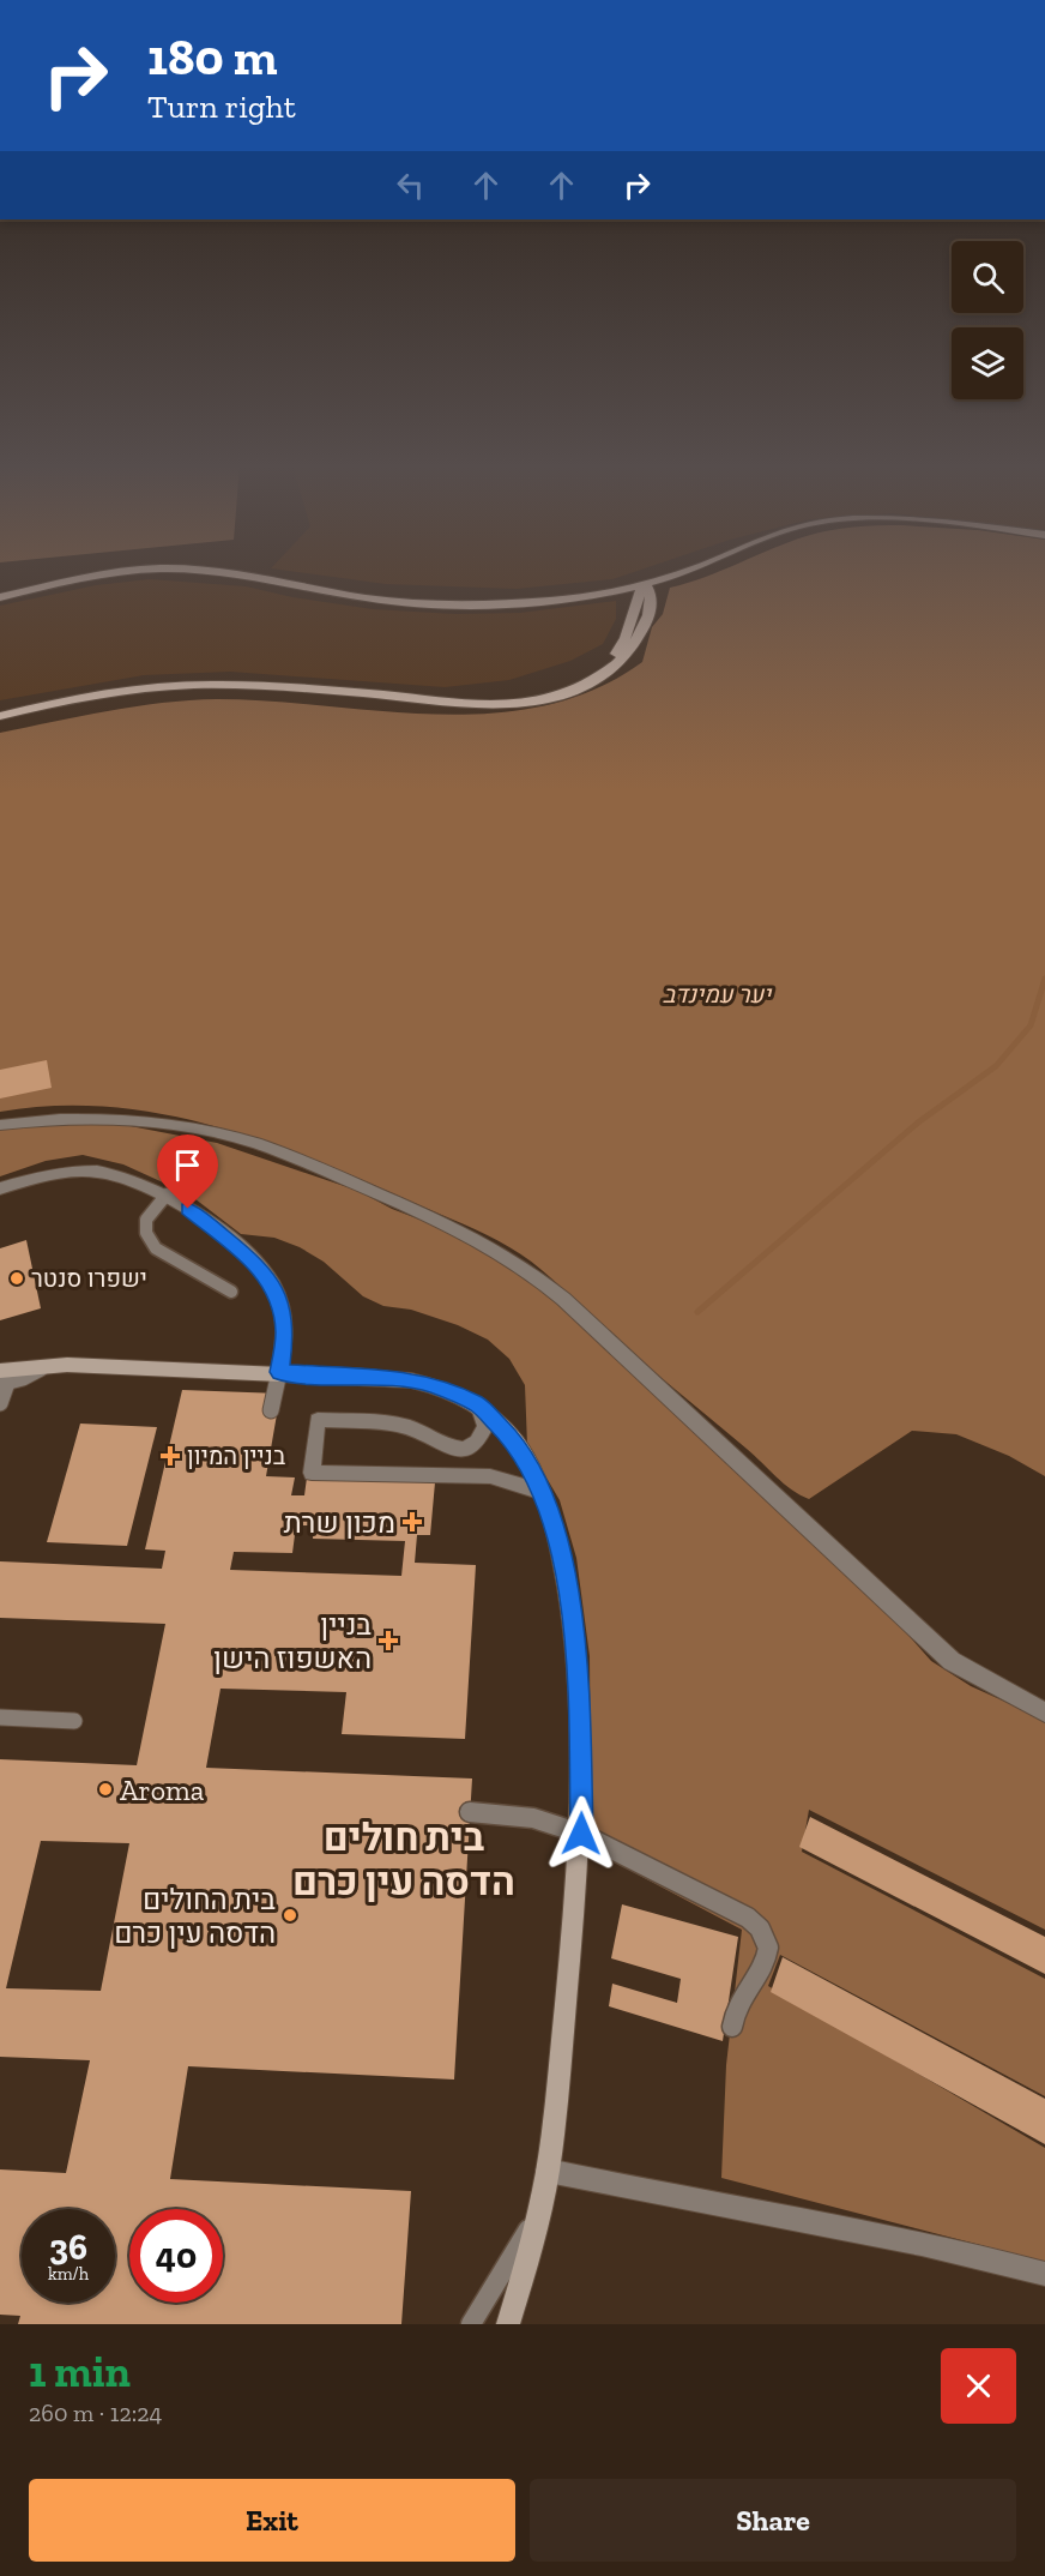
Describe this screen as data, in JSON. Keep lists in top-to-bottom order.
{
  "districts": ["בית חולים הדסה עין כרם"],
  "parks": ["יער עמינדב"],
  "places": {
    "other": ["ישפרו סנטר", "Aroma", "בית החולים הדסה עין כרם"],
    "health": ["בניין המיון", "מכון שרת", "בניין האשפוז הישן"]
  },
  "page": {
    "turn": ["180 m", "Turn right"],
    "speed": "36 km/h",
    "limit": "40",
    "heading": ["1 min", "260 m · 12:24"],
    "buttons": ["Exit", "Share"]
  }
}
